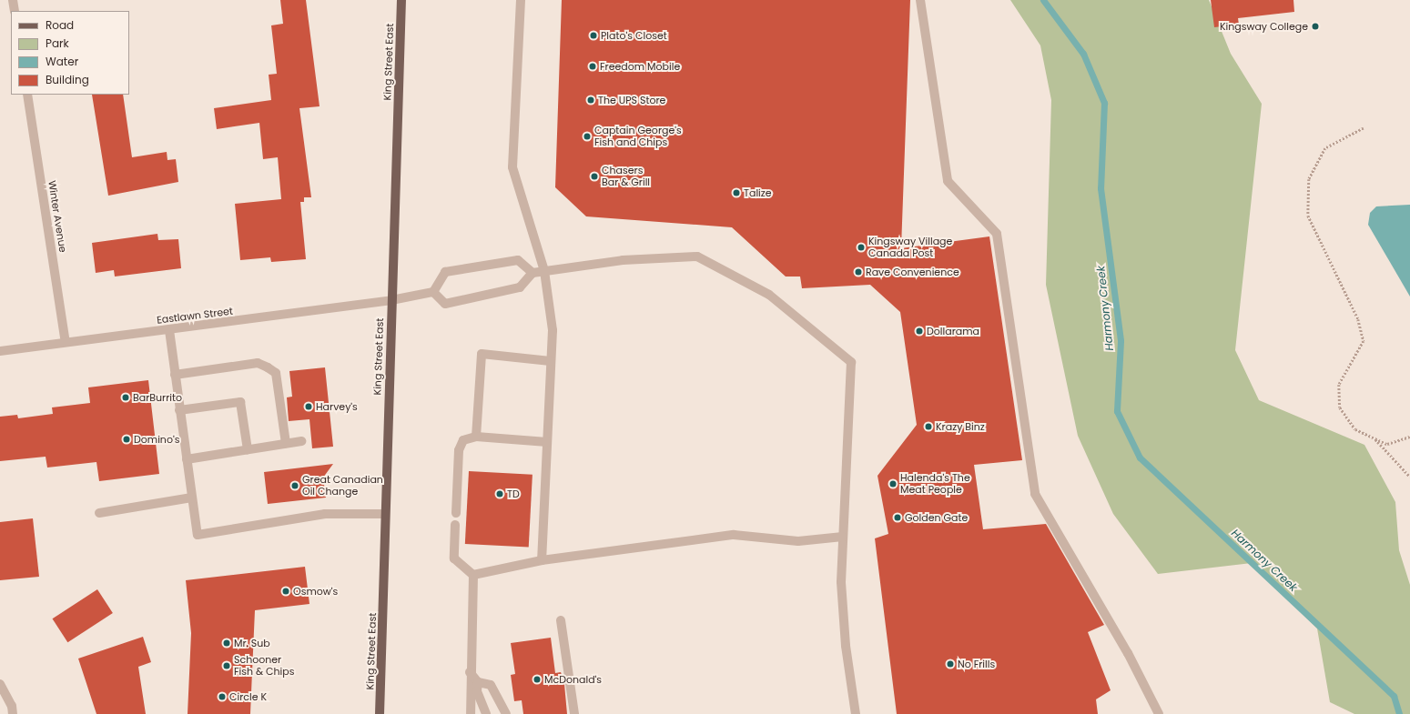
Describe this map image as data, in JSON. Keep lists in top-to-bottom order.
{
  "streets": {
    "main road": ["King Street East"],
    "street": ["Winter Avenue", "Eastlawn Street"]
  },
  "crossings": [
    ["King Street East", "Eastlawn Street"],
    ["Winter Avenue", "Eastlawn Street"]
  ],
  "water": ["Harmony Creek"],
  "places": [
    "Kingsway College",
    "Plato's Closet",
    "Freedom Mobile",
    "The UPS Store",
    "Captain George's Fish and Chips",
    "Chasers Bar & Grill",
    "Talize",
    "Kingsway Village Canada Post",
    "Rave Convenience",
    "Dollarama",
    "BarBurrito",
    "Harvey's",
    "Krazy Binz",
    "Domino's",
    "Halenda's The Meat People",
    "Great Canadian Oil Change",
    "TD",
    "Golden Gate",
    "Osmow's",
    "Mr. Sub",
    "No Frills",
    "Schooner Fish & Chips",
    "McDonald's",
    "Circle K"
  ],
  "legend": [
    "Road",
    "Park",
    "Water",
    "Building"
  ]
}
